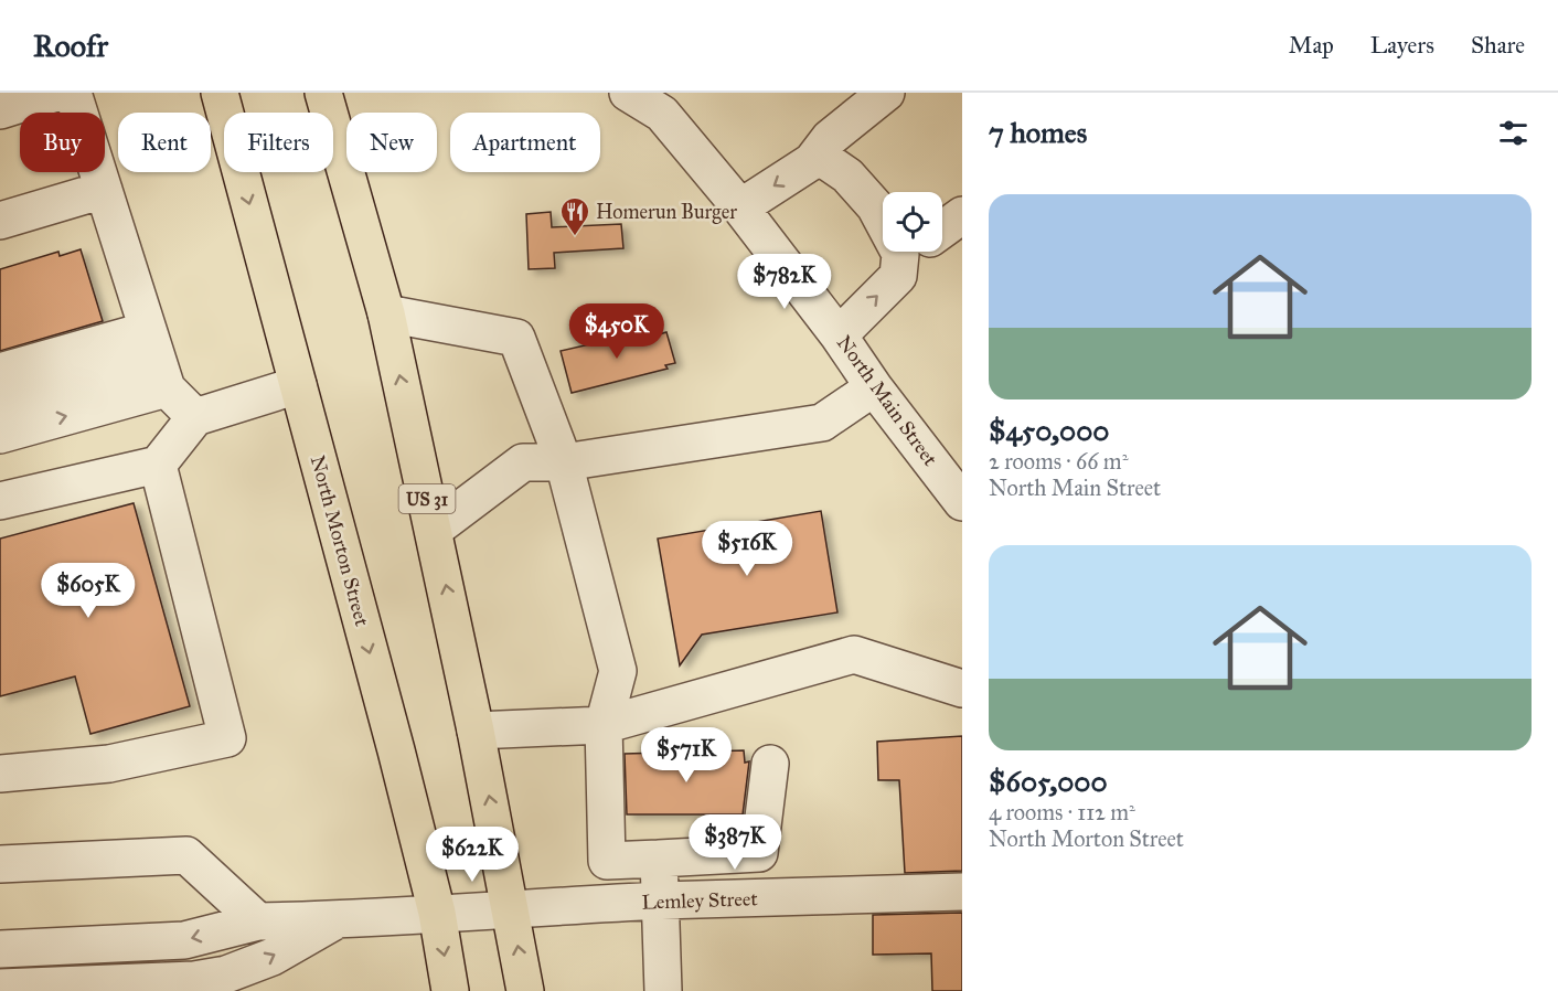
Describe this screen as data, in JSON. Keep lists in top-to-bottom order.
{
  "streets": {
    "main road": ["US 31", "North Morton Street"],
    "street": ["North Main Street", "Lemley Street"]
  },
  "crossings": [
    ["US 31", "Lemley Street"],
    ["North Morton Street", "Lemley Street"]
  ],
  "places": {
    "restaurant": ["Homerun Burger"]
  },
  "page": {
    "header": "Roofr",
    "nav": ["Map", "Layers", "Share"],
    "heading": "7 homes",
    "chip": [
      "Buy",
      "Rent",
      "Filters",
      "New",
      "Apartment"
    ],
    "list": [
      {
        "name": "$450,000",
        "note": "2 rooms · 66 m² · North Main Street"
      },
      {
        "name": "$605,000",
        "note": "4 rooms · 112 m² · North Morton Street"
      }
    ],
    "price": [
      "$782K",
      "$450K",
      "$516K",
      "$605K",
      "$571K",
      "$387K",
      "$622K"
    ]
  }
}
